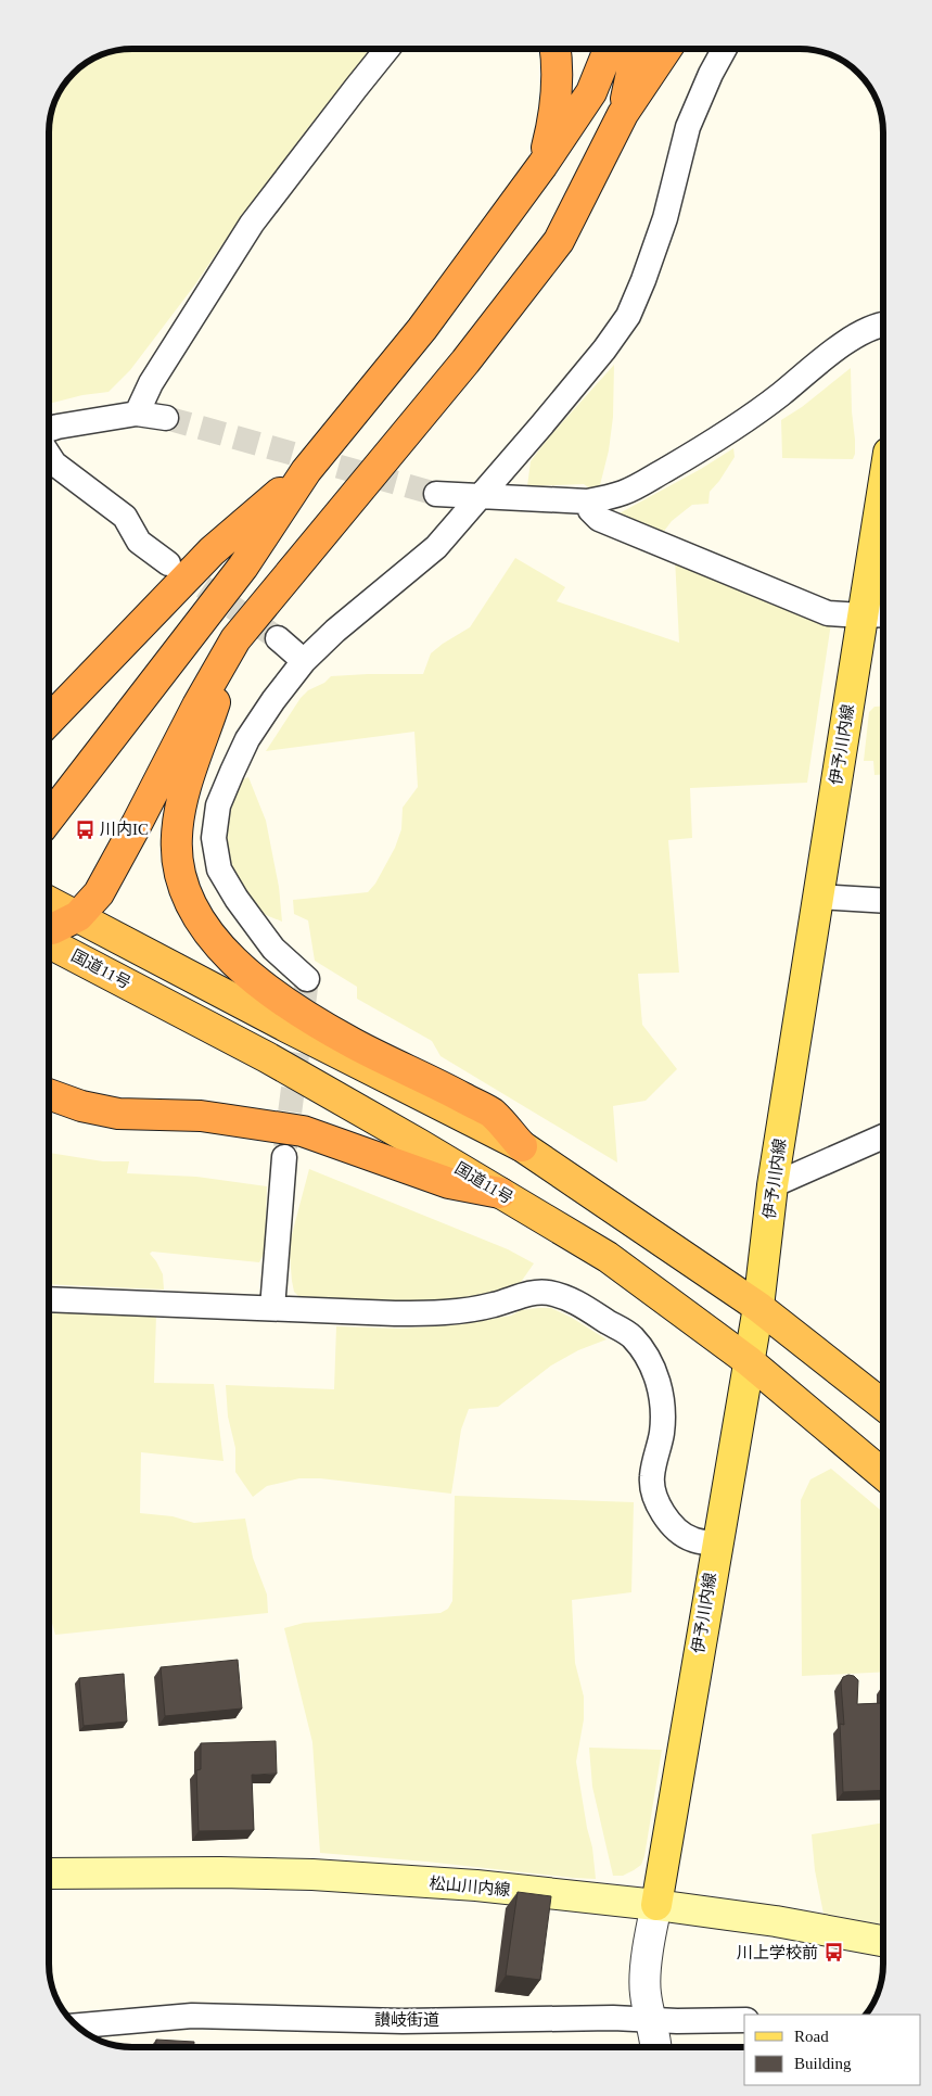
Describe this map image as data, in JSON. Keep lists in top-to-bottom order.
{
  "streets": {
    "highway": ["国道11号"],
    "main road": ["伊予川内線", "松山川内線"],
    "street": ["讃岐街道"]
  },
  "crossings": [
    ["伊予川内線", "国道11号"],
    ["伊予川内線", "松山川内線"]
  ],
  "places": {
    "bus stop": ["川内IC", "川上学校前"]
  },
  "legend": ["Road", "Building"]
}
